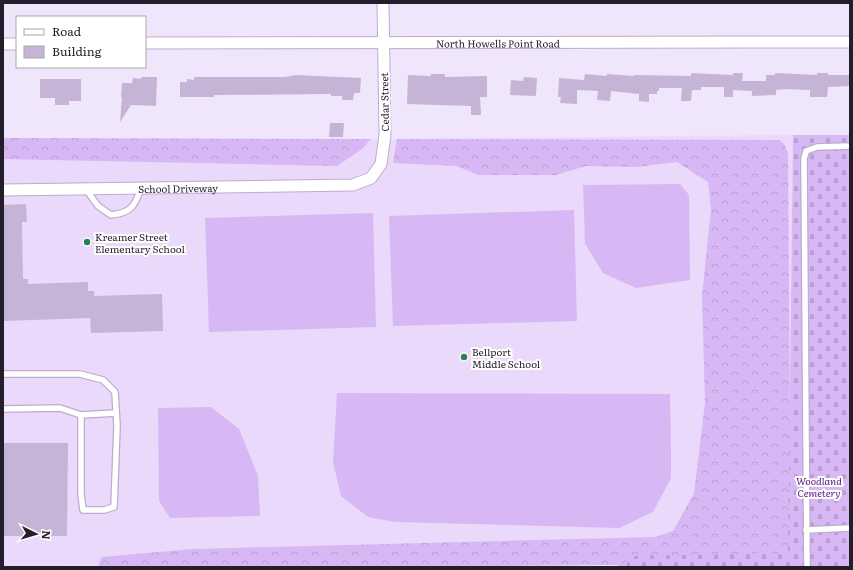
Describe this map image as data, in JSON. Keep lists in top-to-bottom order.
{
  "streets": {
    "street": ["North Howells Point Road", "Cedar Street", "School Driveway"]
  },
  "crossings": [
    ["North Howells Point Road", "Cedar Street"],
    ["Cedar Street", "School Driveway"]
  ],
  "parks": ["Woodland Cemetery"],
  "places": ["Kreamer Street Elementary School", "Bellport Middle School"],
  "legend": ["Road", "Building"],
  "north": "right"
}
